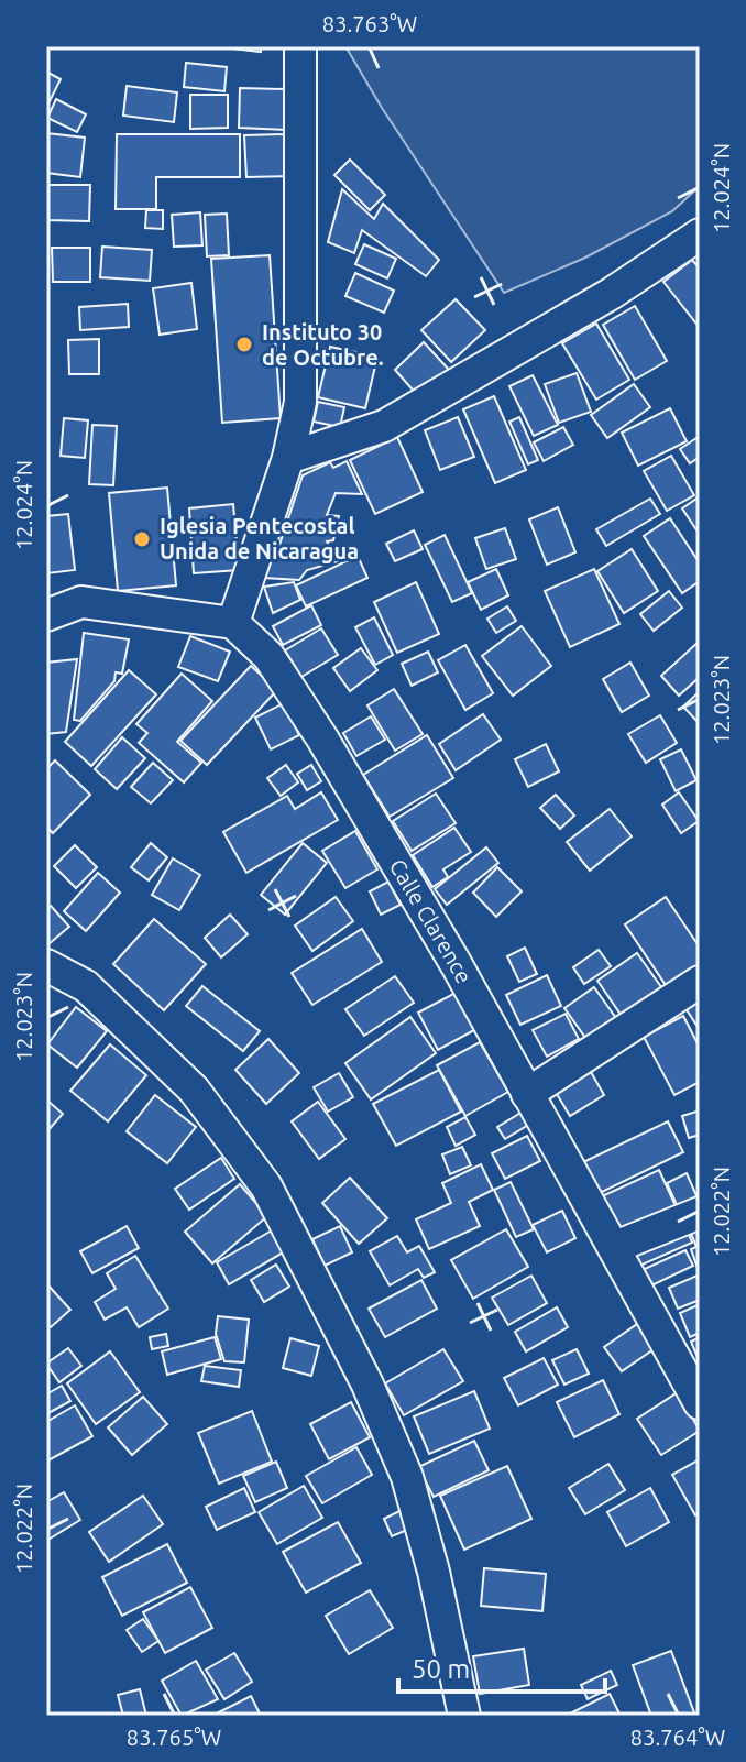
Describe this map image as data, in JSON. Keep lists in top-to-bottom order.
{
  "streets": {
    "street": ["Calle Clarence"]
  },
  "places": ["Instituto 30 de Octubre.", "Iglesia Pentecostal Unida de Nicaragua"],
  "scale_bar": "50 m",
  "coordinates": [
    "83.763°W",
    "12.024°N",
    "12.023°N",
    "12.022°N",
    "83.765°W",
    "83.764°W"
  ]
}
